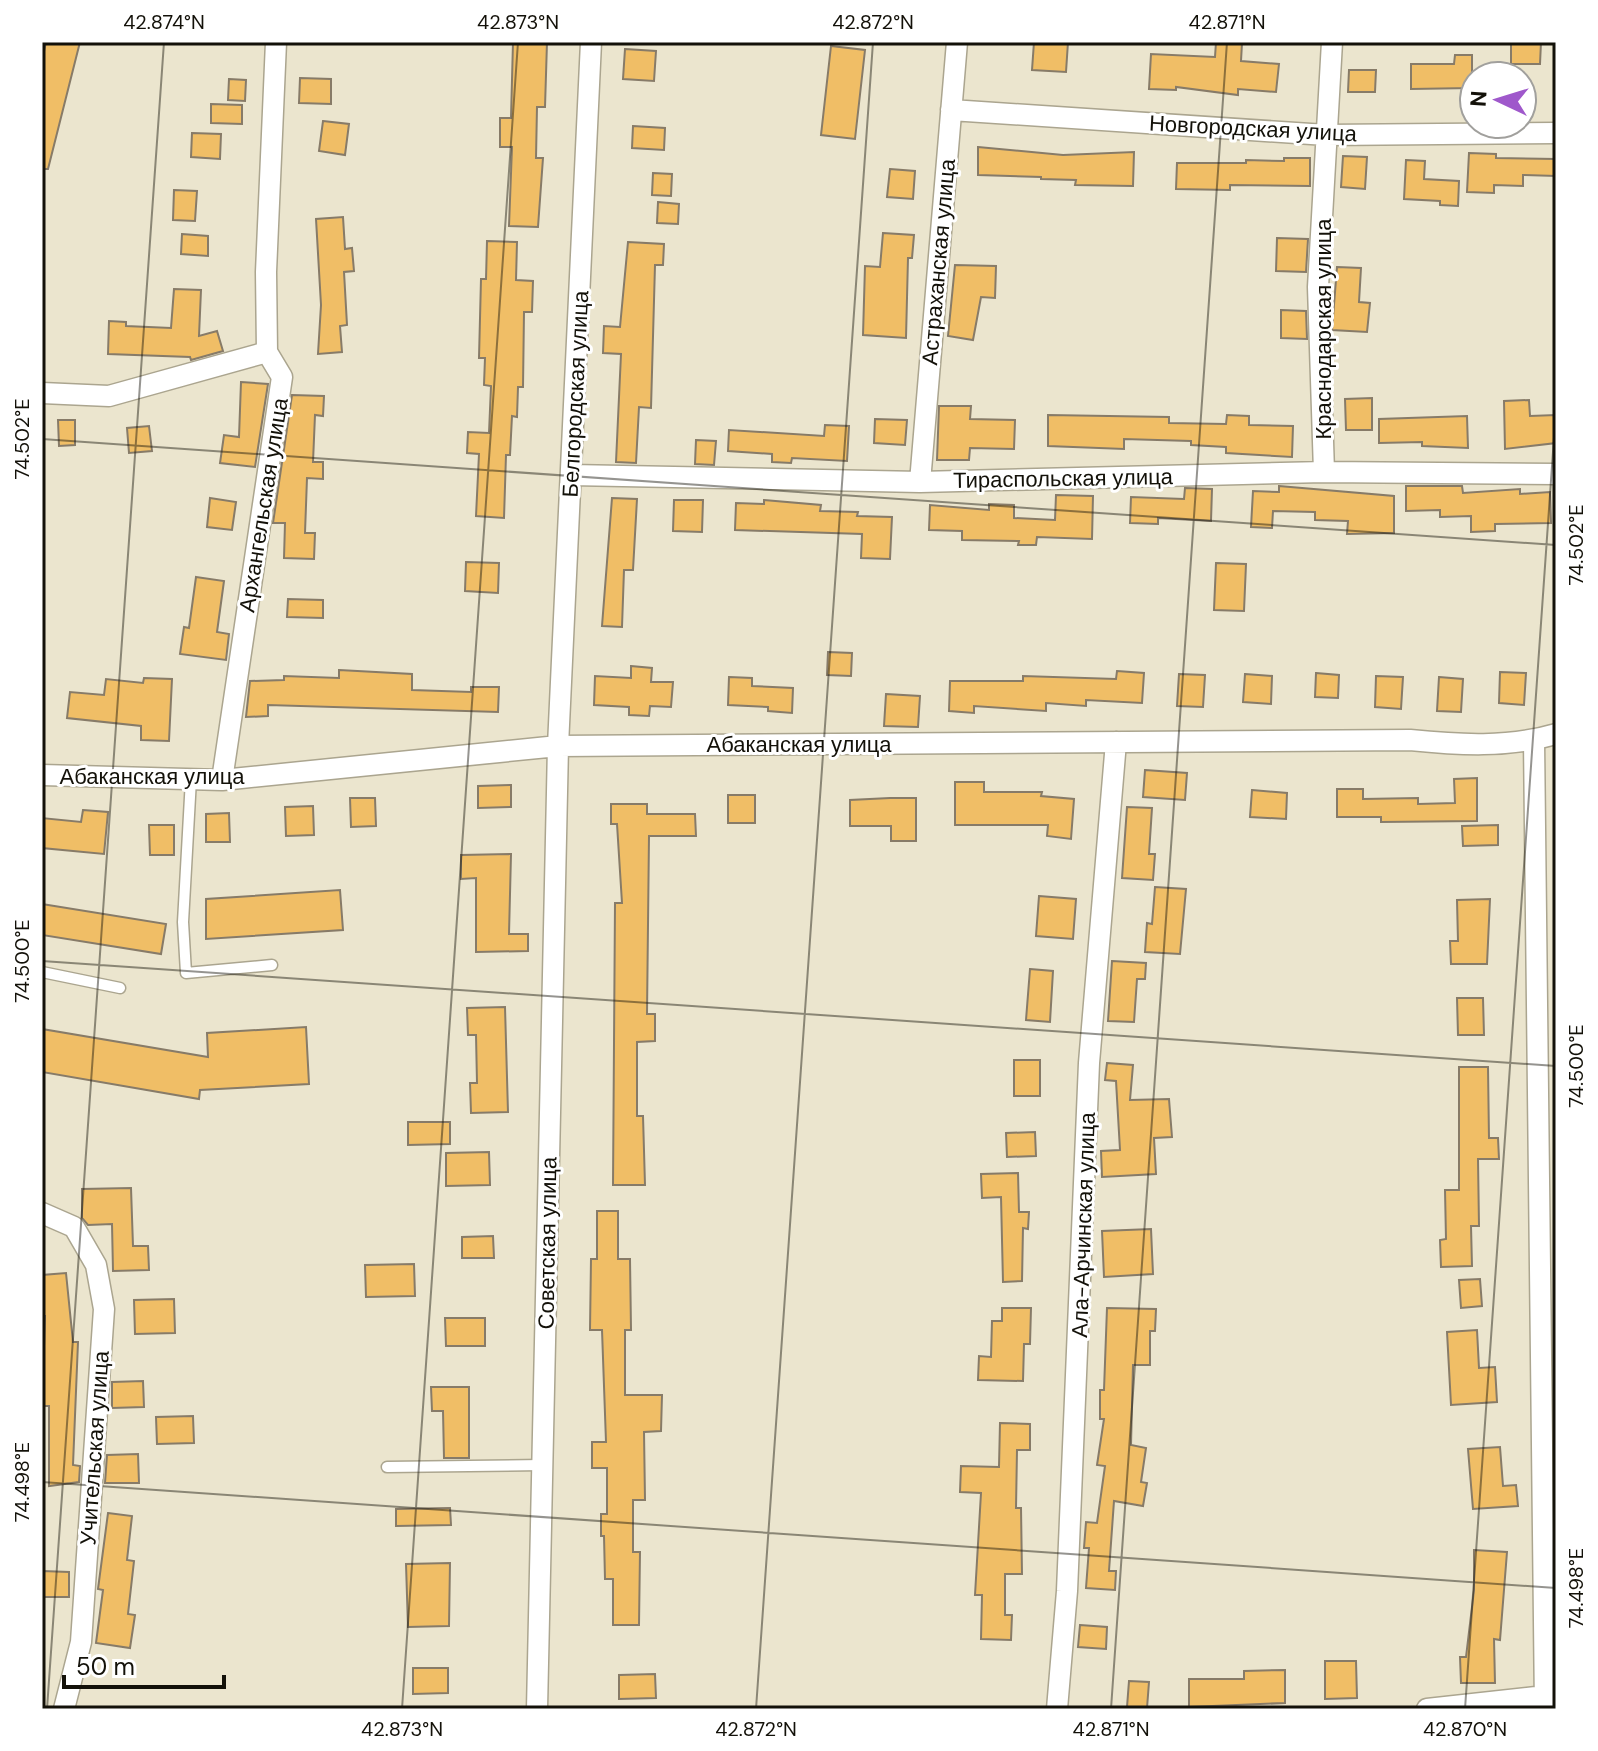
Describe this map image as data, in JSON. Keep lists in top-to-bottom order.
{
  "streets": {
    "street": [
      "Новгородская улица",
      "Астраханская улица",
      "Краснодарская улица",
      "Белгородская улица",
      "Тираспольская улица",
      "Архангельская улица",
      "Абаканская улица",
      "Ала-Арчинская улица",
      "Советская улица",
      "Учительская улица"
    ]
  },
  "crossings": [
    ["Новгородская улица", "Астраханская улица"],
    ["Новгородская улица", "Краснодарская улица"],
    ["Астраханская улица", "Тираспольская улица"],
    ["Краснодарская улица", "Тираспольская улица"],
    ["Белгородская улица", "Тираспольская улица"],
    ["Белгородская улица", "Абаканская улица"],
    ["Белгородская улица", "Советская улица"],
    ["Архангельская улица", "Абаканская улица"],
    ["Абаканская улица", "Ала-Арчинская улица"]
  ],
  "scale_bar": "50 m",
  "north": "left",
  "coordinates": [
    "42.874°N",
    "42.873°N",
    "42.872°N",
    "42.871°N",
    "74.502°E",
    "74.500°E",
    "74.498°E",
    "42.870°N"
  ]
}
